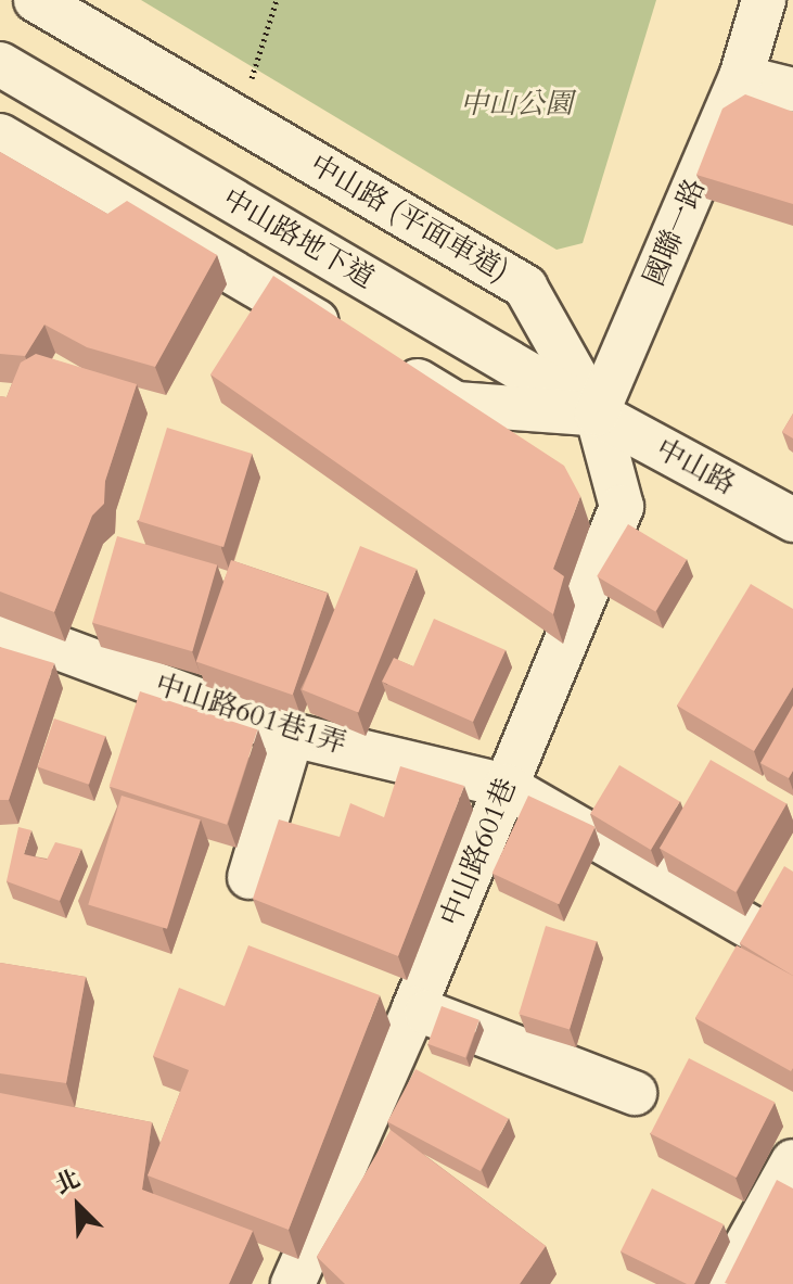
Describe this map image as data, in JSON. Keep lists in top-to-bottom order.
{
  "streets": {
    "street": [
      "中山路 (平面車道)",
      "國聯一路",
      "中山路地下道",
      "中山路",
      "中山路601巷1弄",
      "中山路601巷"
    ]
  },
  "crossings": [
    ["中山路 (平面車道)", "國聯一路"],
    ["中山路 (平面車道)", "中山路地下道"],
    ["中山路 (平面車道)", "中山路"],
    ["中山路 (平面車道)", "中山路601巷"],
    ["國聯一路", "中山路地下道"],
    ["國聯一路", "中山路"],
    ["國聯一路", "中山路601巷"],
    ["中山路地下道", "中山路"],
    ["中山路地下道", "中山路601巷"],
    ["中山路", "中山路601巷"],
    ["中山路601巷1弄", "中山路601巷"]
  ],
  "parks": ["中山公園"],
  "north": "top left"
}
